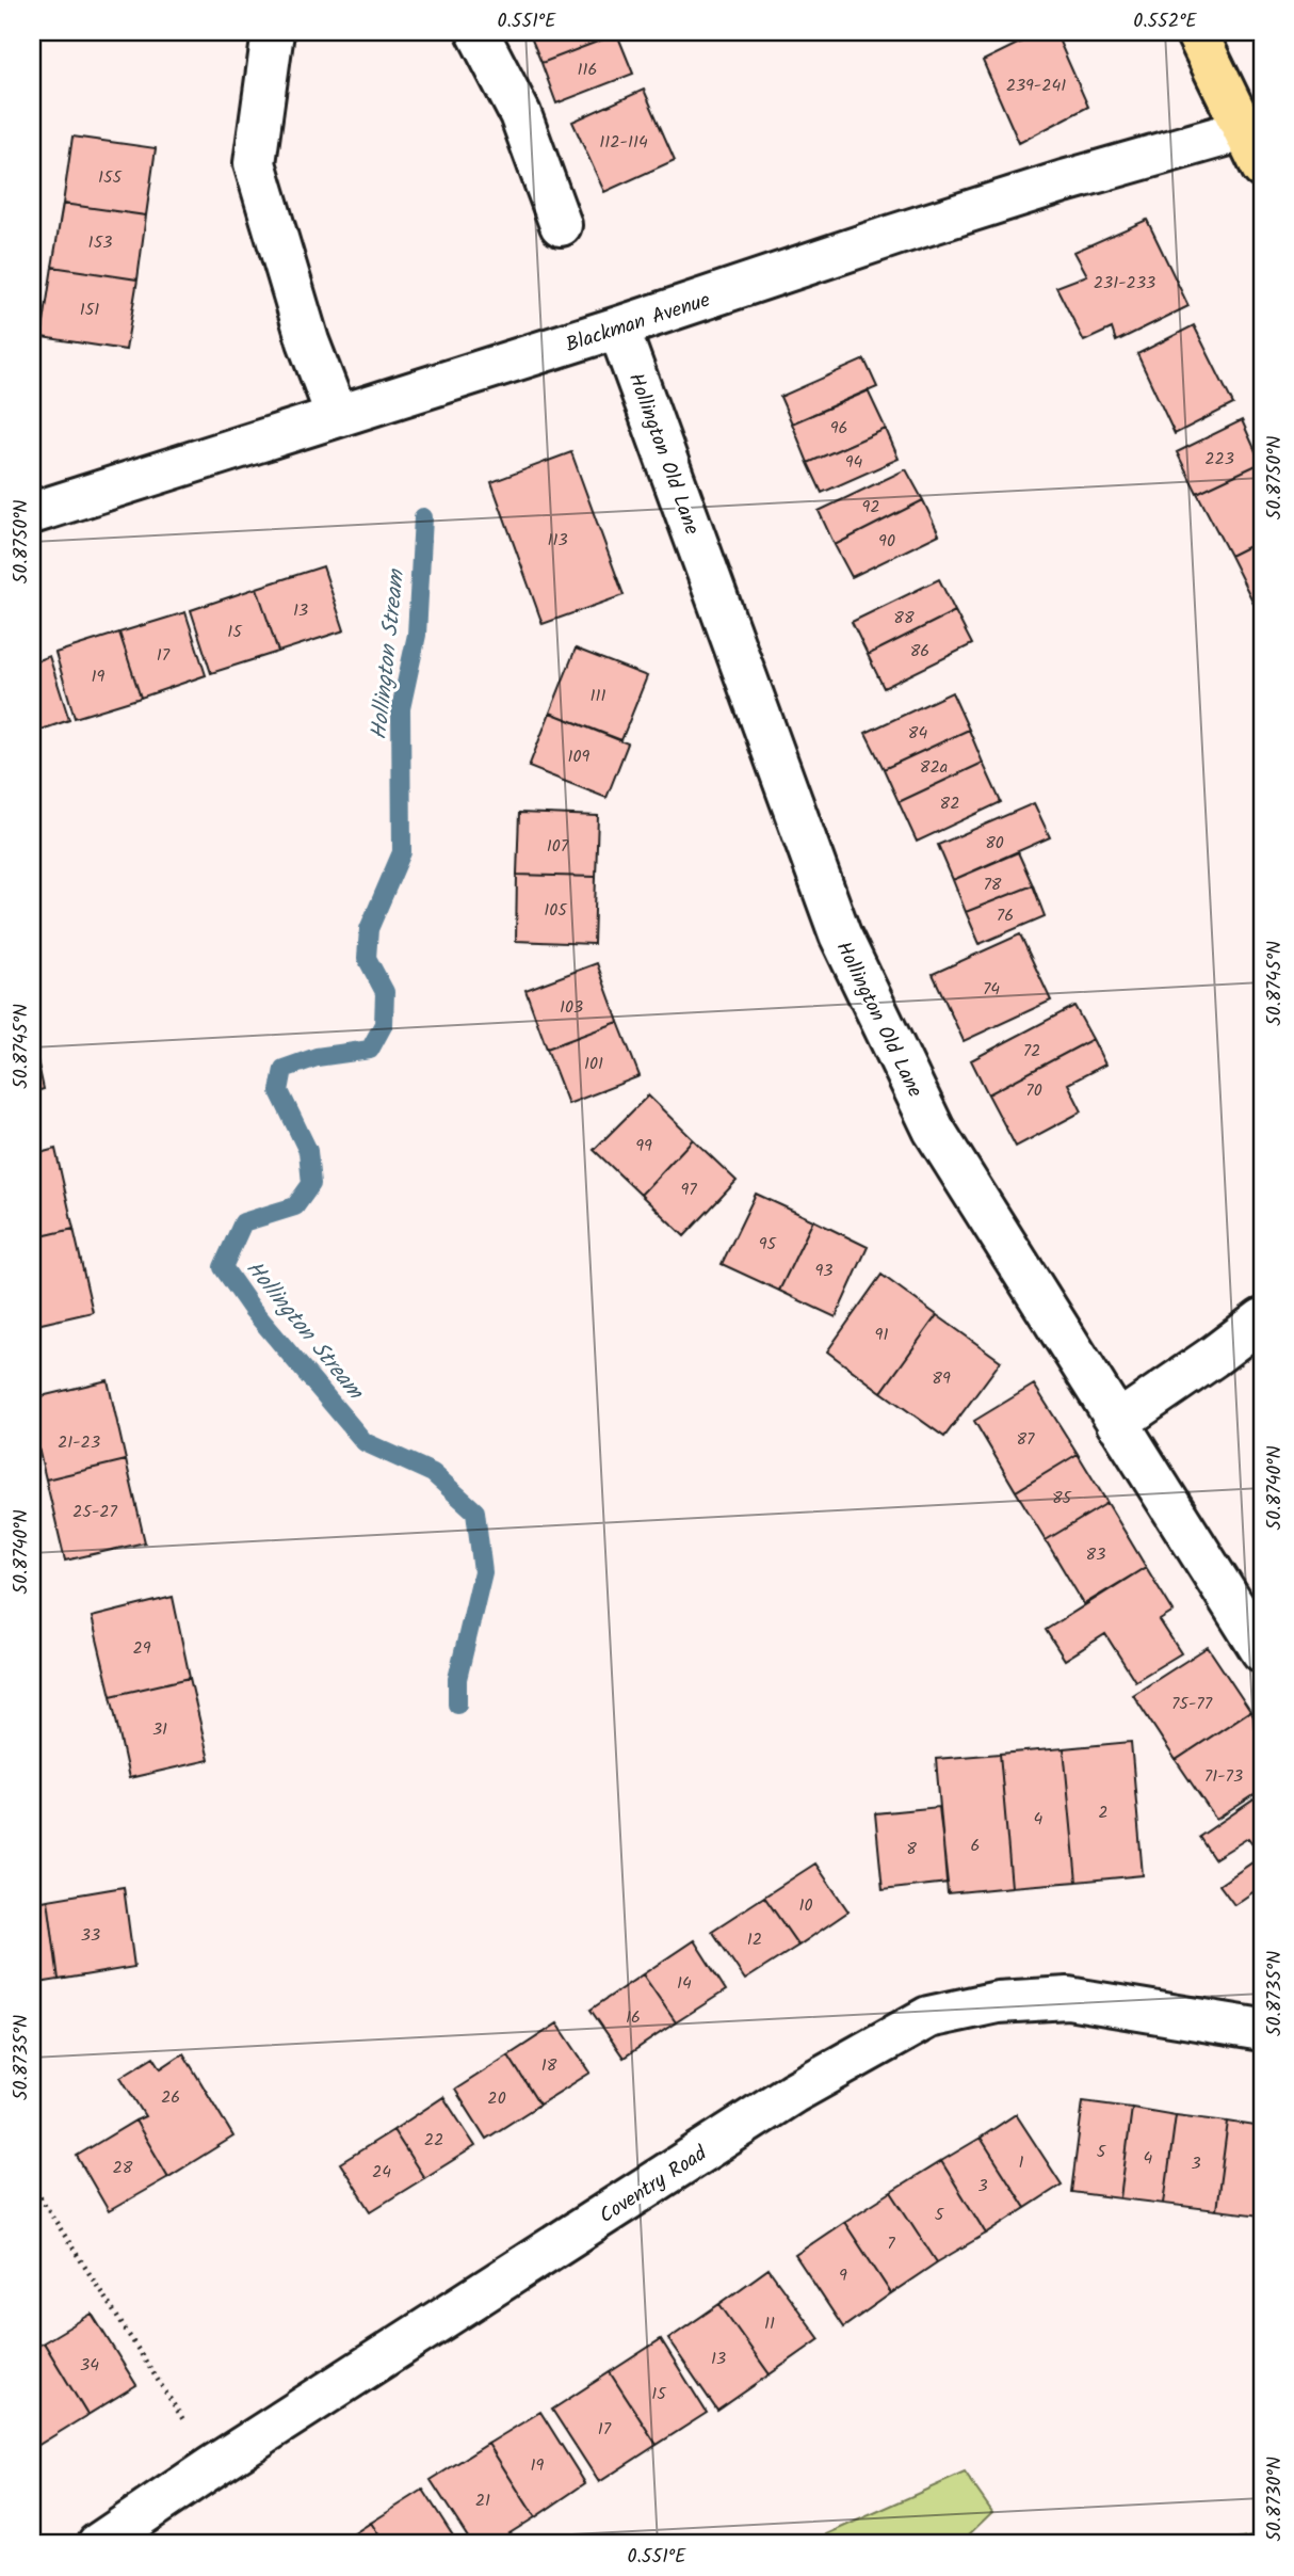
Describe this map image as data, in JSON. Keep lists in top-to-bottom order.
{
  "streets": {
    "street": ["Blackman Avenue", "Hollington Old Lane", "Coventry Road"]
  },
  "crossings": [
    ["Blackman Avenue", "Hollington Old Lane"]
  ],
  "water": ["Hollington Stream"],
  "house_numbers": [
    "116",
    "239-241",
    "112-114",
    "155",
    "153",
    "231-233",
    "151",
    "96",
    "223",
    "94",
    "92",
    "113",
    "90",
    "13",
    "88",
    "15",
    "86",
    "17",
    "19",
    "111",
    "84",
    "109",
    "82a",
    "82",
    "80",
    "107",
    "78",
    "105",
    "76",
    "74",
    "103",
    "72",
    "101",
    "70",
    "99",
    "97",
    "95",
    "93",
    "91",
    "89",
    "87",
    "21-23",
    "85",
    "25-27",
    "83",
    "29",
    "75-77",
    "31",
    "71-73",
    "2",
    "4",
    "6",
    "8",
    "10",
    "33",
    "12",
    "14",
    "16",
    "18",
    "26",
    "20",
    "22",
    "5",
    "4",
    "1",
    "3",
    "28",
    "24",
    "3",
    "5",
    "7",
    "9",
    "11",
    "13",
    "34",
    "15",
    "17",
    "19",
    "21"
  ],
  "coordinates": [
    "0.551°E",
    "0.552°E",
    "50.8750°N",
    "50.8745°N",
    "50.8740°N",
    "50.8735°N",
    "50.8730°N"
  ]
}
